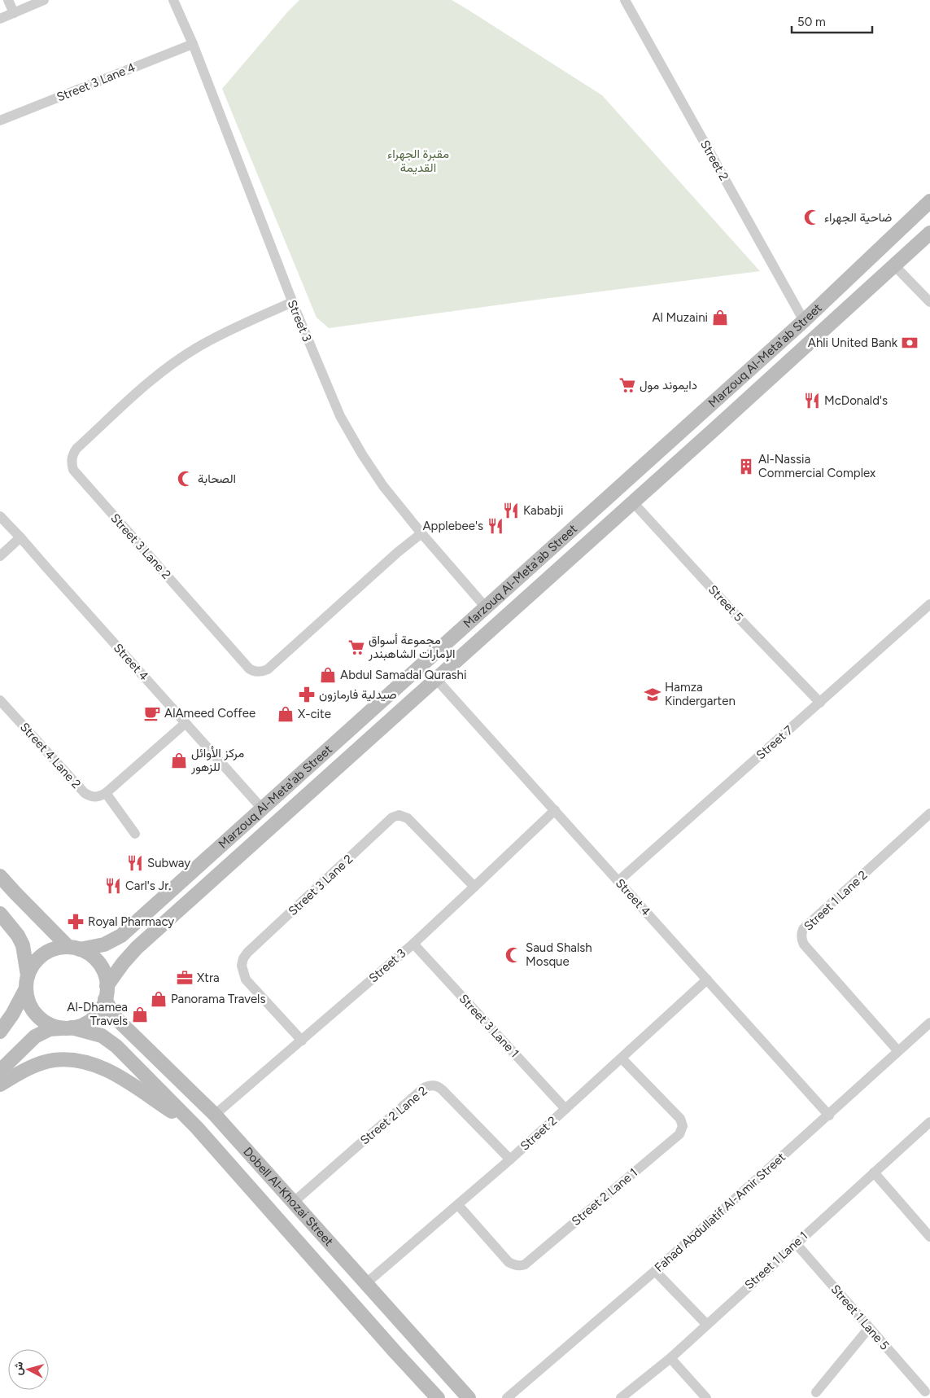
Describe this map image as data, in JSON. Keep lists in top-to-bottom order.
{
  "streets": {
    "main road": ["Marzouq Al-Meta'ab Street", "Dobell Al-Khozai Street"],
    "street": [
      "Street 3 Lane 4",
      "Street 2",
      "Street 3",
      "Street 3 Lane 2",
      "Street 5",
      "Street 4",
      "Street 7",
      "Street 4 Lane 2",
      "Street 1 Lane 2",
      "Street 3 Lane 1",
      "Street 2 Lane 2",
      "Street 2 Lane 1",
      "Fahad Abdullatif Al-Amir Street",
      "Street 1 Lane 1",
      "Street 1 Lane 5"
    ]
  },
  "crossings": [
    ["Street 3 Lane 4", "Street 3"],
    ["Street 2", "Marzouq Al-Meta'ab Street"],
    ["Street 2", "Street 4"],
    ["Street 2", "Street 3 Lane 1"],
    ["Street 2", "Street 2 Lane 2"],
    ["Street 2", "Dobell Al-Khozai Street"],
    ["Street 2", "Street 2 Lane 1"],
    ["Street 3", "Marzouq Al-Meta'ab Street"],
    ["Street 3", "Street 3 Lane 2"],
    ["Street 3", "Street 4"],
    ["Street 3", "Street 3 Lane 1"],
    ["Street 3", "Dobell Al-Khozai Street"],
    ["Marzouq Al-Meta'ab Street", "Street 5"],
    ["Marzouq Al-Meta'ab Street", "Street 4"],
    ["Marzouq Al-Meta'ab Street", "Dobell Al-Khozai Street"],
    ["Street 5", "Street 7"],
    ["Street 4", "Street 7"],
    ["Street 4", "Fahad Abdullatif Al-Amir Street"],
    ["Street 1 Lane 2", "Fahad Abdullatif Al-Amir Street"],
    ["Street 2 Lane 2", "Dobell Al-Khozai Street"],
    ["Street 1 Lane 1", "Street 1 Lane 5"]
  ],
  "parks": ["مقبرة الجهراء القديمة"],
  "places": {
    "mosque": ["ضاحية الجهراء", "الصحابة", "Saud Shalsh Mosque"],
    "shop": [
      "Al Muzaini",
      "Abdul Samadal Qurashi",
      "X-cite",
      "مركز الأوائل للزهور",
      "Panorama Travels",
      "Al-Dhamea Travels"
    ],
    "bank": ["Ahli United Bank"],
    "supermarket": ["دايموند مول", "مجموعة أسواق الإمارات الشاهبندر"],
    "restaurant": [
      "McDonald's",
      "Kababji",
      "Applebee's",
      "Subway",
      "Carl's Jr."
    ],
    "building": ["Al-Nassia Commercial Complex"],
    "pharmacy": ["صيدلية فارمازون", "Royal Pharmacy"],
    "school or university": ["Hamza Kindergarten"],
    "cafe": ["AlAmeed Coffee"],
    "office": ["Xtra"]
  },
  "scale_bar": "50 m",
  "north": "left"
}
